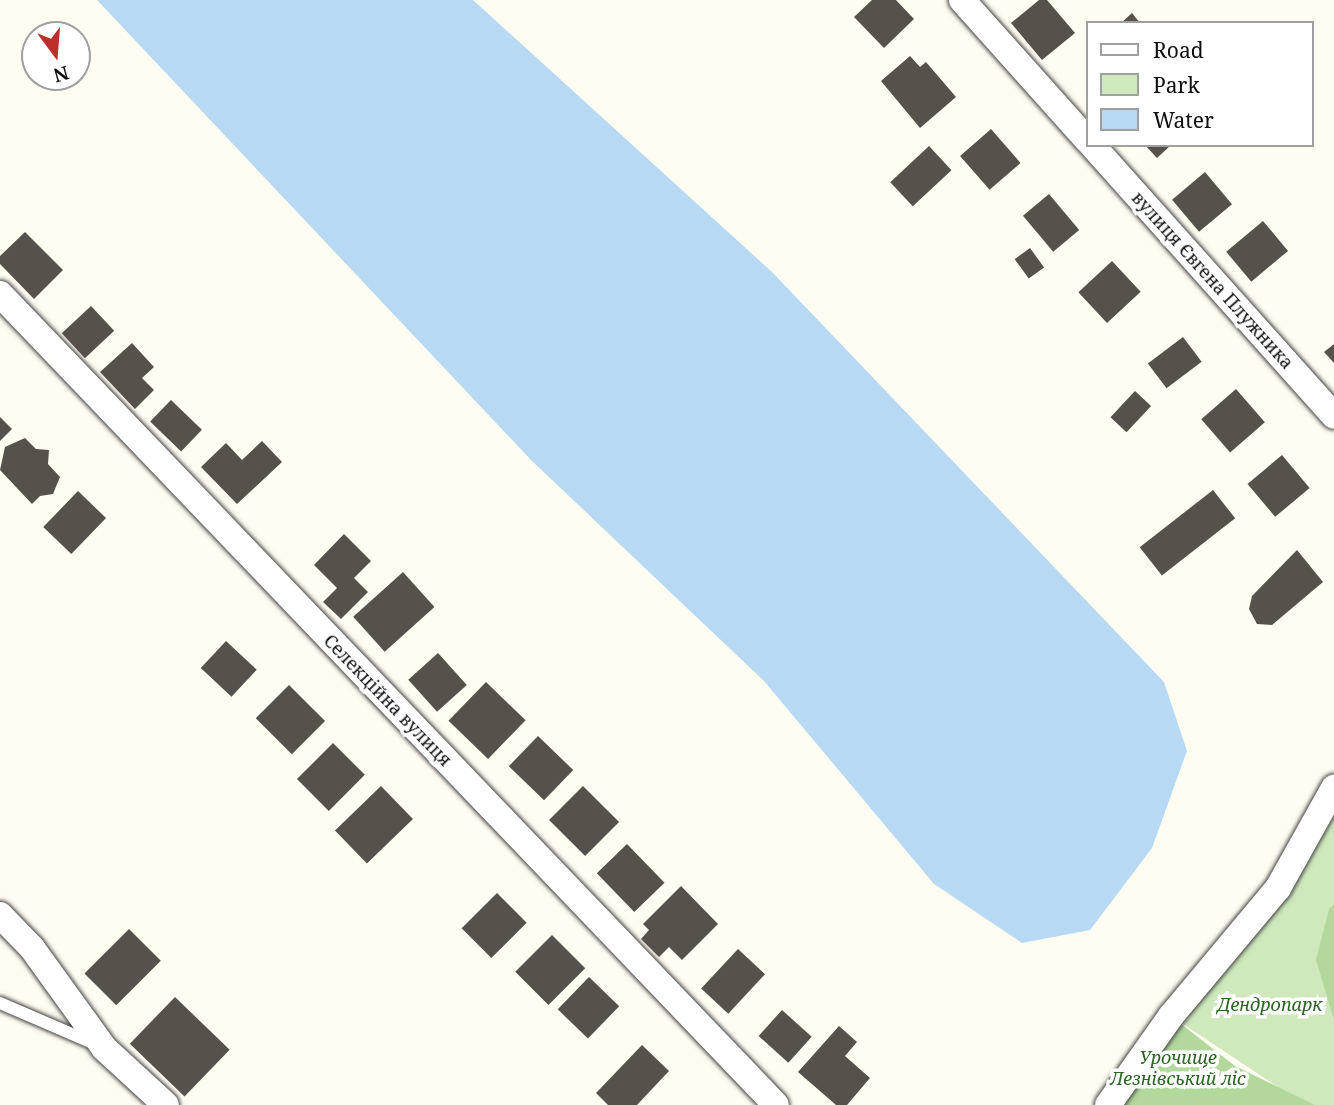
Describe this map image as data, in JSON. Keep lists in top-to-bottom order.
{
  "streets": {
    "street": ["вулиця Євгена Плужника", "Селекційна вулиця"]
  },
  "parks": ["Дендропарк", "Урочище Лезнівський ліс"],
  "legend": ["Road", "Park", "Water"],
  "north": "bottom"
}
